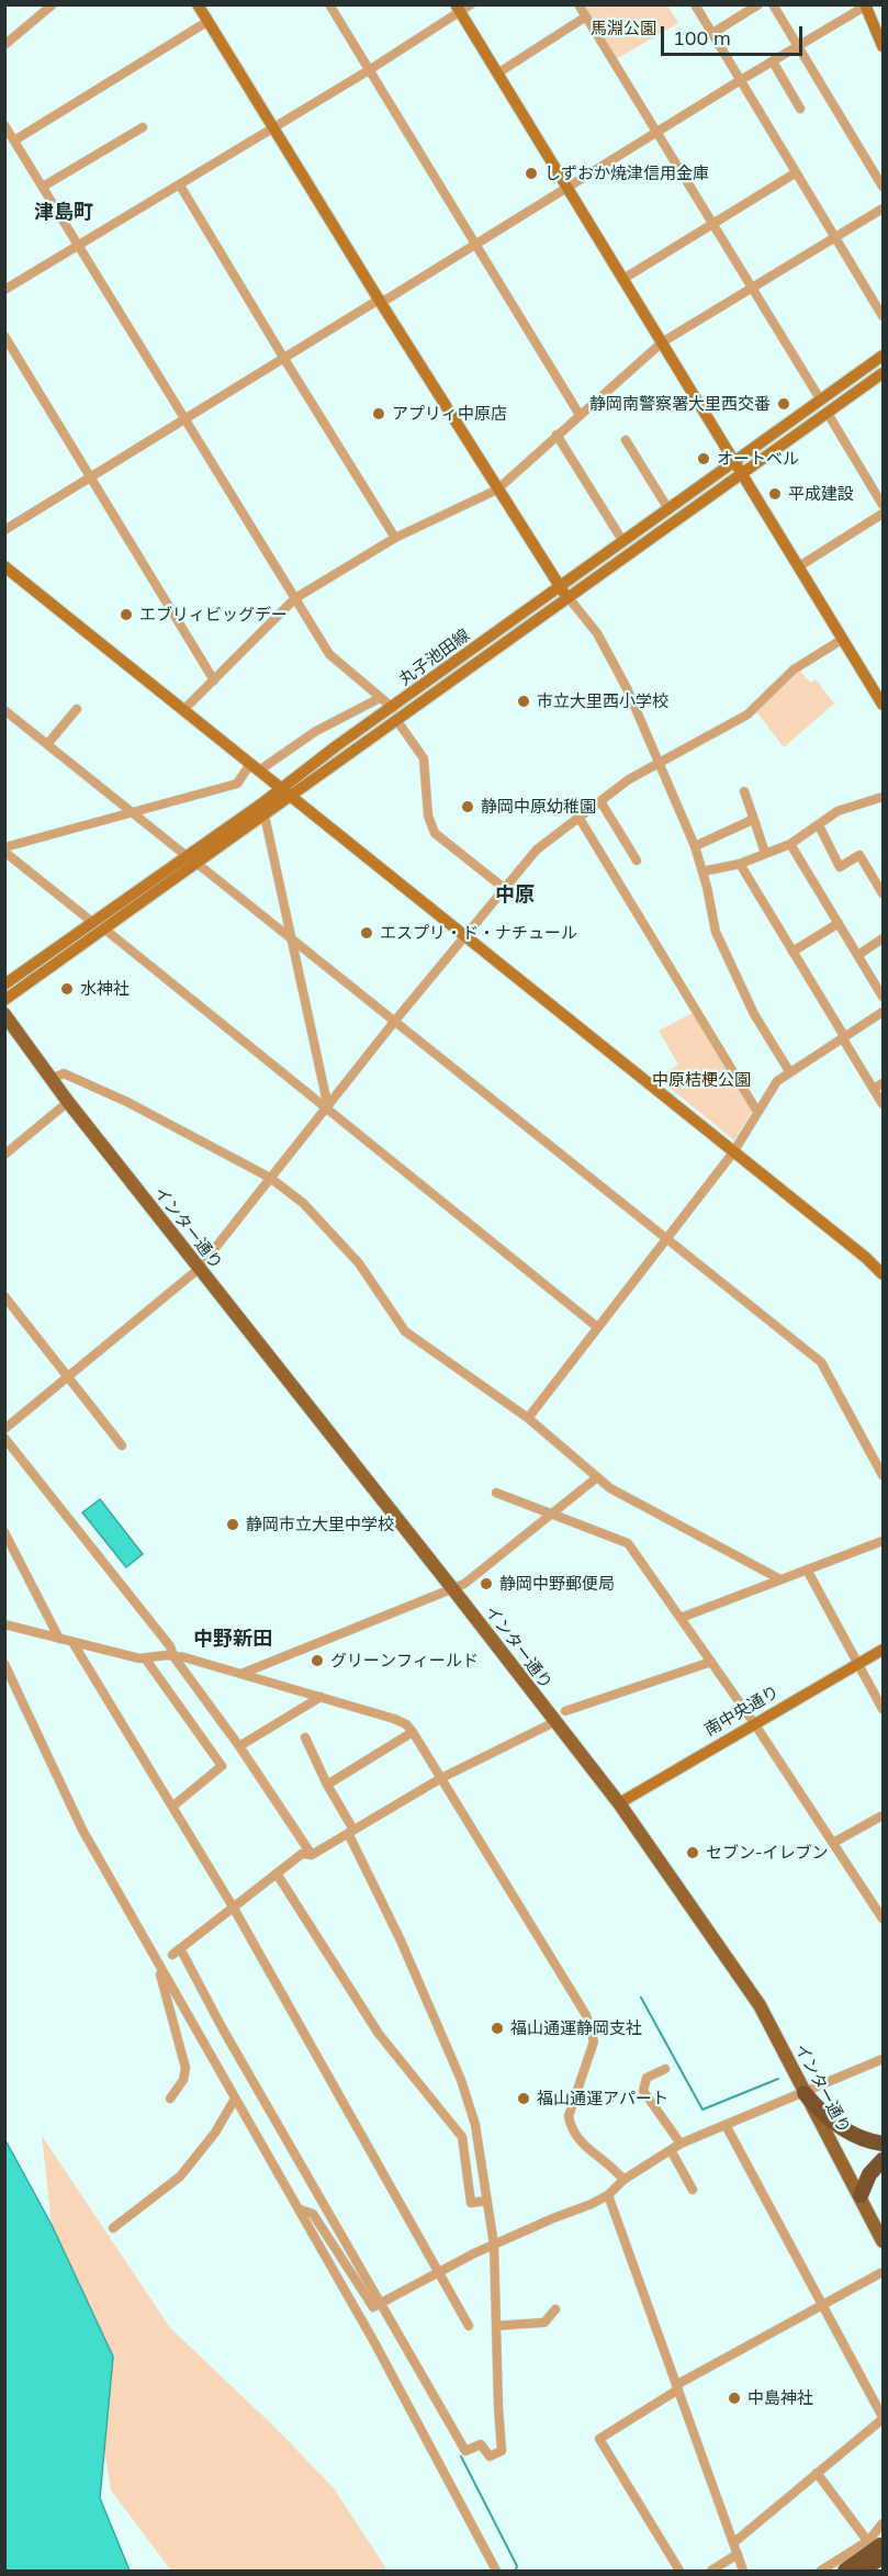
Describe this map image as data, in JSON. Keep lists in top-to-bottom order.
{
  "streets": {
    "main road": ["インター通り"],
    "street": ["丸子池田線", "南中央通り"]
  },
  "crossings": [
    ["インター通り", "南中央通り"]
  ],
  "districts": ["津島町", "中原", "中野新田"],
  "parks": ["馬淵公園", "中原桔梗公園"],
  "places": [
    "しずおか焼津信用金庫",
    "静岡南警察署大里西交番",
    "アプリィ中原店",
    "オートベル",
    "平成建設",
    "エブリィビッグデー",
    "市立大里西小学校",
    "静岡中原幼稚園",
    "エスプリ・ド・ナチュール",
    "水神社",
    "静岡市立大里中学校",
    "静岡中野郵便局",
    "グリーンフィールド",
    "セブン-イレブン",
    "福山通運静岡支社",
    "福山通運アパート",
    "中島神社"
  ],
  "scale_bar": "100 m"
}
